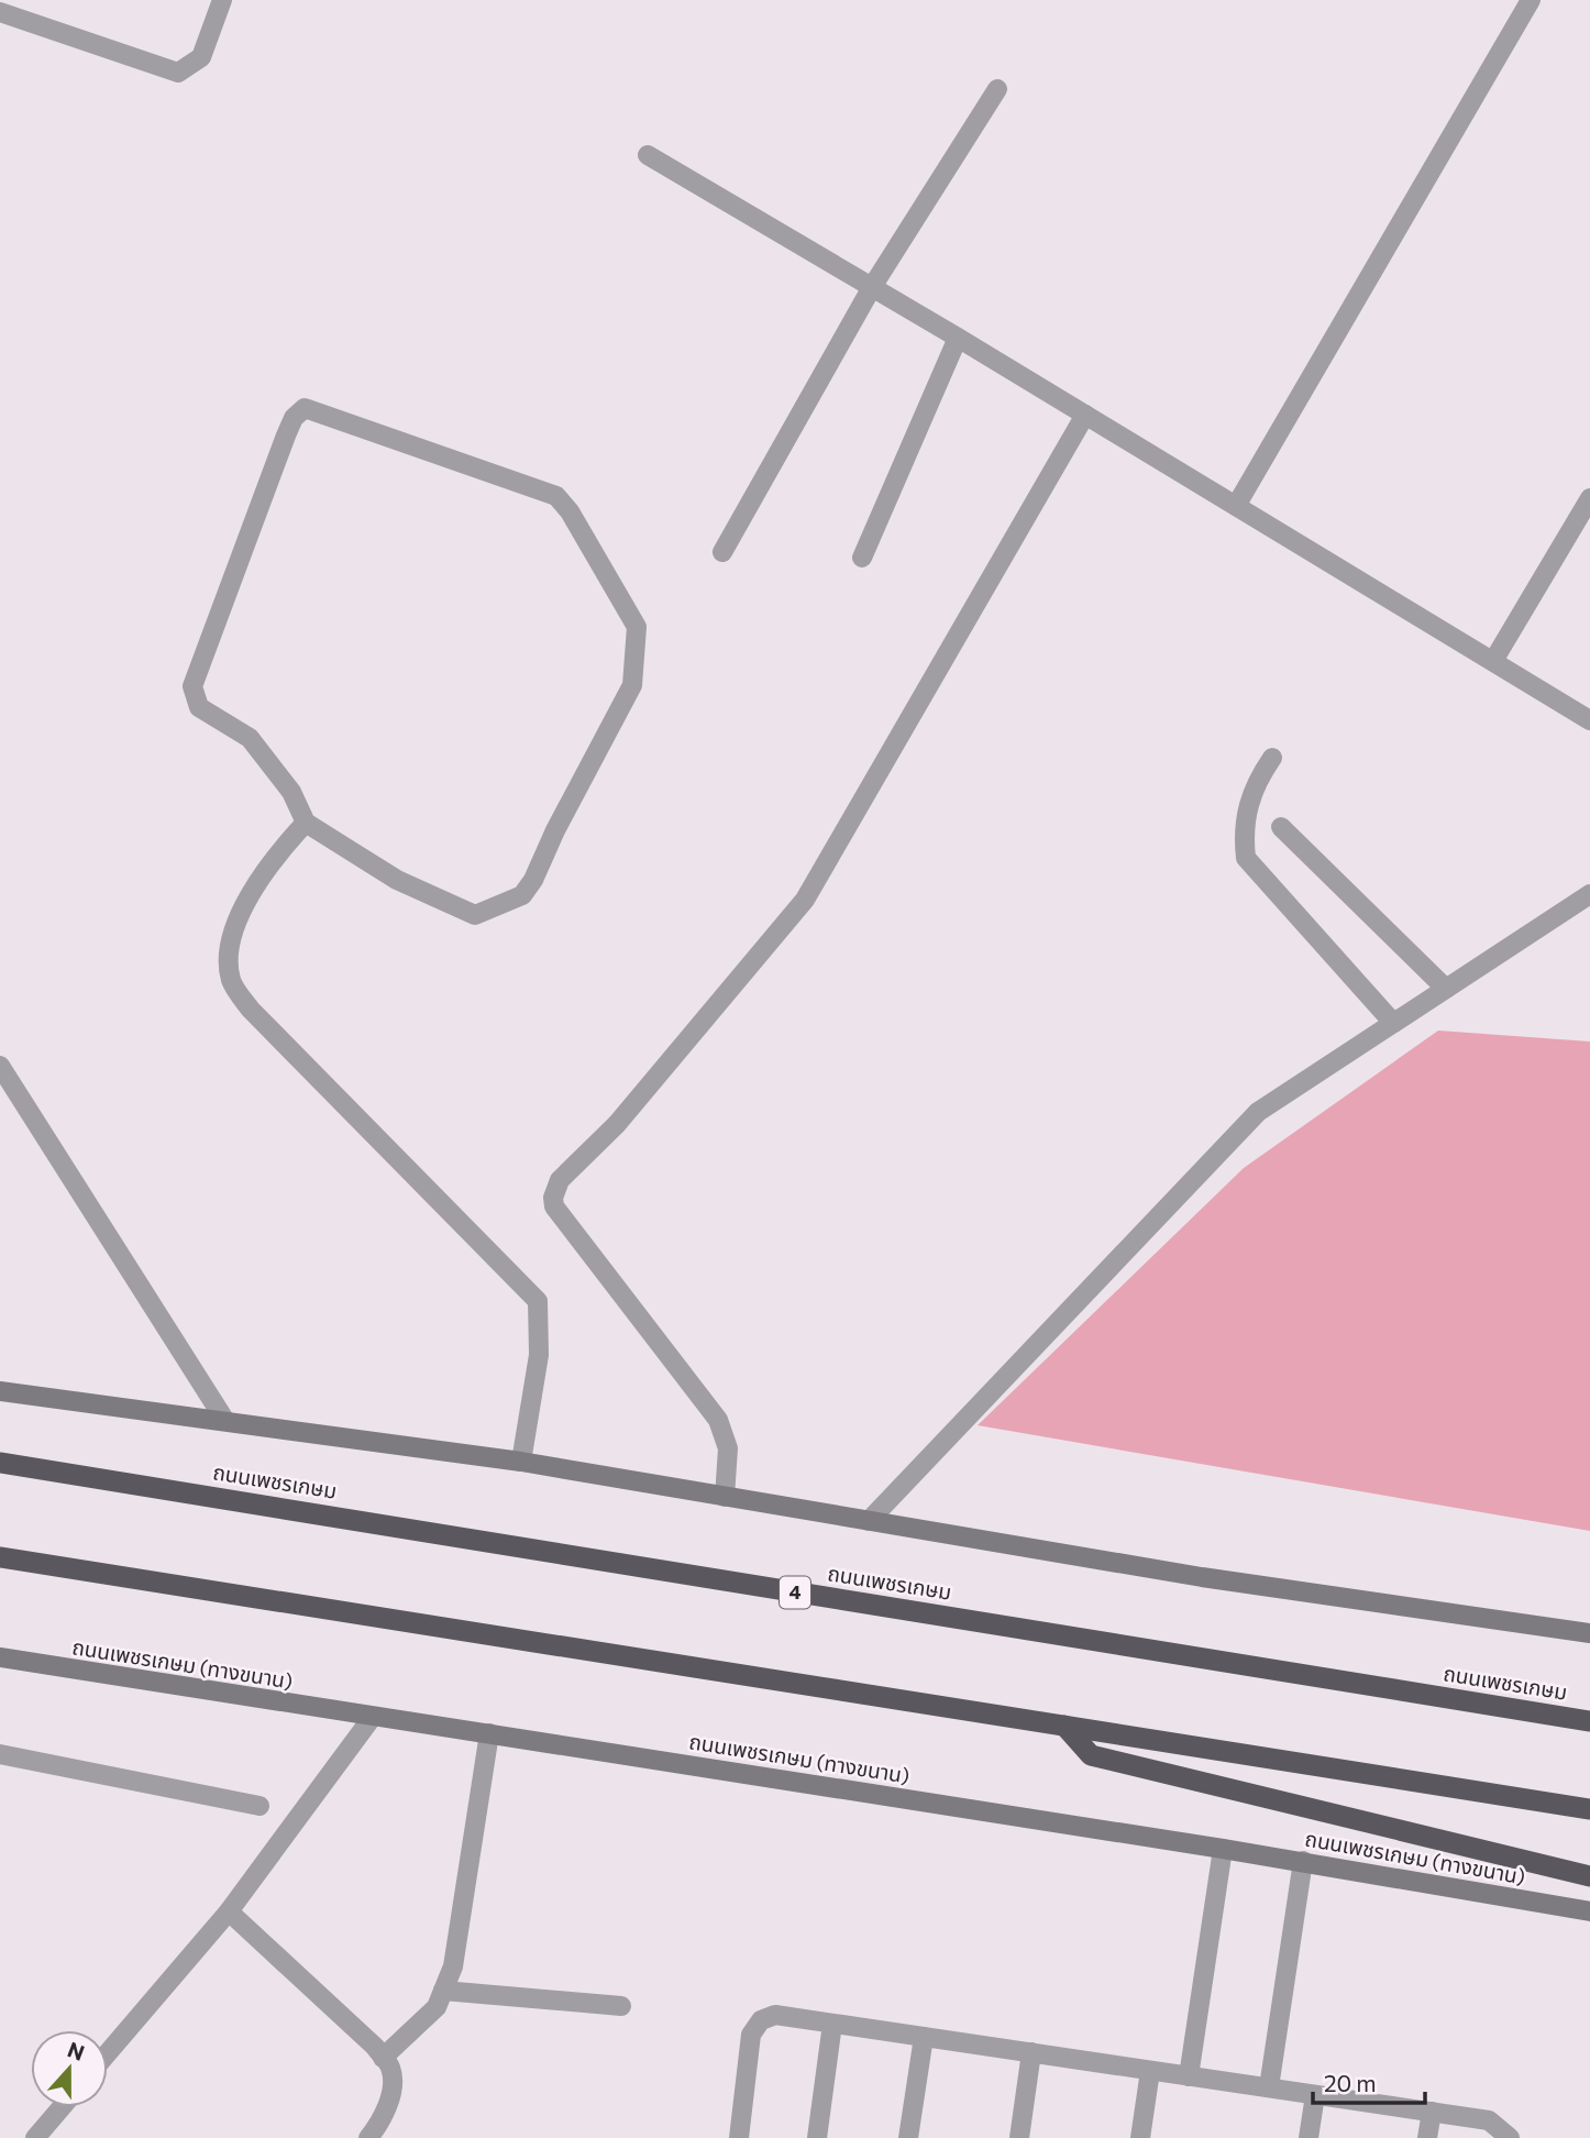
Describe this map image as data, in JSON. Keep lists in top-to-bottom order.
{
  "streets": {
    "highway": ["ถนนเพชรเกษม", "4"],
    "main road": ["ถนนเพชรเกษม (ทางขนาน)"]
  },
  "scale_bar": "20 m",
  "north": "top"
}
